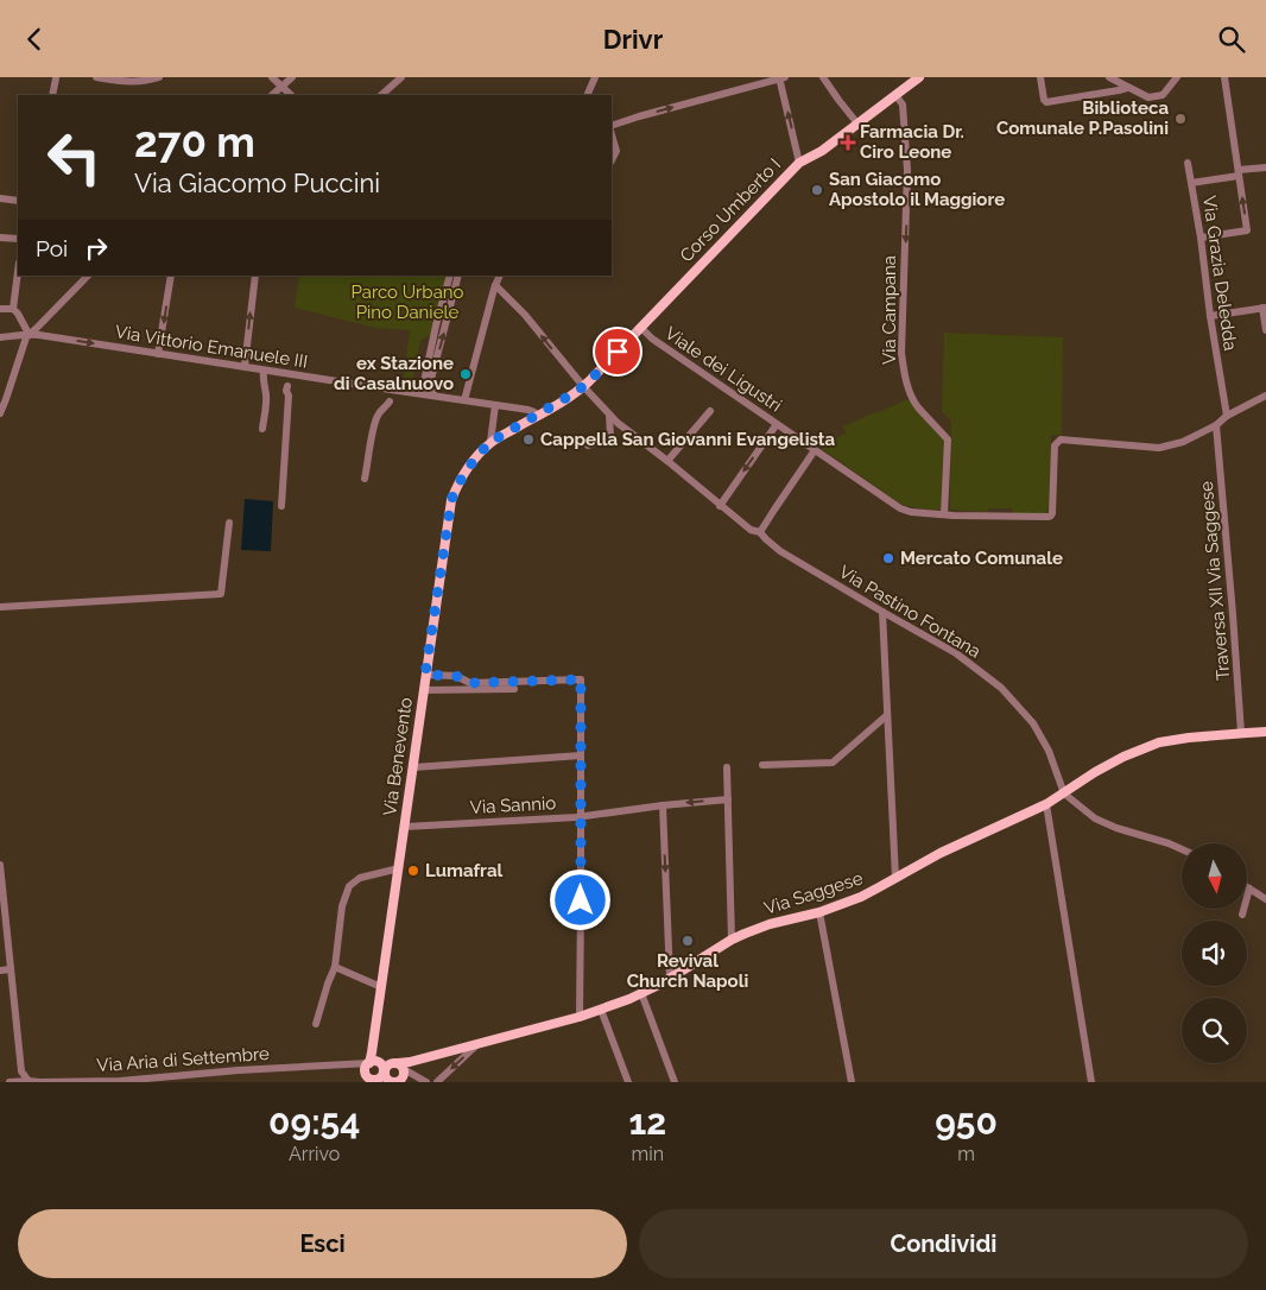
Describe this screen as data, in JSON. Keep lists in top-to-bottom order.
{
  "streets": {
    "main road": ["Corso Umberto I", "Via Benevento", "Via Saggese"],
    "street": [
      "Via Grazia Deledda",
      "Via Campana",
      "Via Vittorio Emanuele III",
      "Viale dei Ligustri",
      "Traversa XII Via Saggese",
      "Via Pastino Fontana",
      "Via Sannio",
      "Via Aria di Settembre"
    ]
  },
  "crossings": [
    ["Corso Umberto I", "Via Campana"],
    ["Corso Umberto I", "Viale dei Ligustri"],
    ["Corso Umberto I", "Via Pastino Fontana"],
    ["Corso Umberto I", "Via Benevento"],
    ["Via Campana", "Viale dei Ligustri"],
    ["Via Vittorio Emanuele III", "Via Benevento"],
    ["Viale dei Ligustri", "Traversa XII Via Saggese"],
    ["Traversa XII Via Saggese", "Via Saggese"],
    ["Via Pastino Fontana", "Via Benevento"],
    ["Via Pastino Fontana", "Via Saggese"],
    ["Via Benevento", "Via Sannio"],
    ["Via Benevento", "Via Aria di Settembre"]
  ],
  "one_way": ["Via Campana"],
  "parks": ["Parco Urbano Pino Daniele"],
  "places": {
    "other": [
      "Biblioteca Comunale P.Pasolini",
      "San Giacomo Apostolo il Maggiore",
      "ex Stazione di Casalnuovo",
      "Cappella San Giovanni Evangelista",
      "Mercato Comunale",
      "Lumafral",
      "Revival Church Napoli"
    ],
    "health": ["Farmacia Dr. Ciro Leone"]
  },
  "north": "bottom",
  "page": {
    "header": "Drivr",
    "turn": ["270 m", "Via Giacomo Puccini"],
    "then": "Poi",
    "eta": [
      "09:54",
      "Arrivo",
      "12",
      "min",
      "950",
      "m"
    ],
    "buttons": ["Esci", "Condividi"]
  }
}
